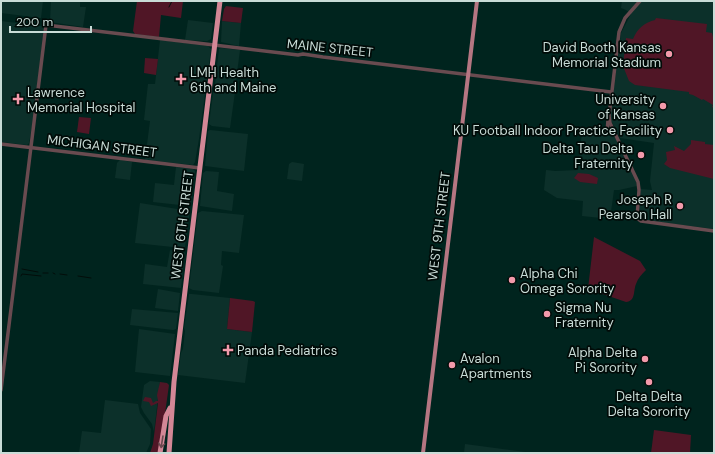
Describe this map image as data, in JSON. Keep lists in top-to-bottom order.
{
  "streets": {
    "highway": ["WEST 6TH STREET"],
    "main road": ["WEST 9TH STREET"],
    "street": ["MAINE STREET", "MICHIGAN STREET"]
  },
  "crossings": [
    ["MAINE STREET", "MICHIGAN STREET"],
    ["MAINE STREET", "WEST 6TH STREET"],
    ["MAINE STREET", "WEST 9TH STREET"],
    ["MICHIGAN STREET", "WEST 6TH STREET"]
  ],
  "places": {
    "other": [
      "David Booth Kansas Memorial Stadium",
      "University of Kansas",
      "KU Football Indoor Practice Facility",
      "Delta Tau Delta Fraternity",
      "Joseph R Pearson Hall",
      "Alpha Chi Omega Sorority",
      "Sigma Nu Fraternity",
      "Alpha Delta Pi Sorority",
      "Avalon Apartments",
      "Delta Delta Delta Sorority"
    ],
    "health": ["LMH Health 6th and Maine", "Lawrence Memorial Hospital", "Panda Pediatrics"]
  },
  "scale_bar": "200 m"
}
